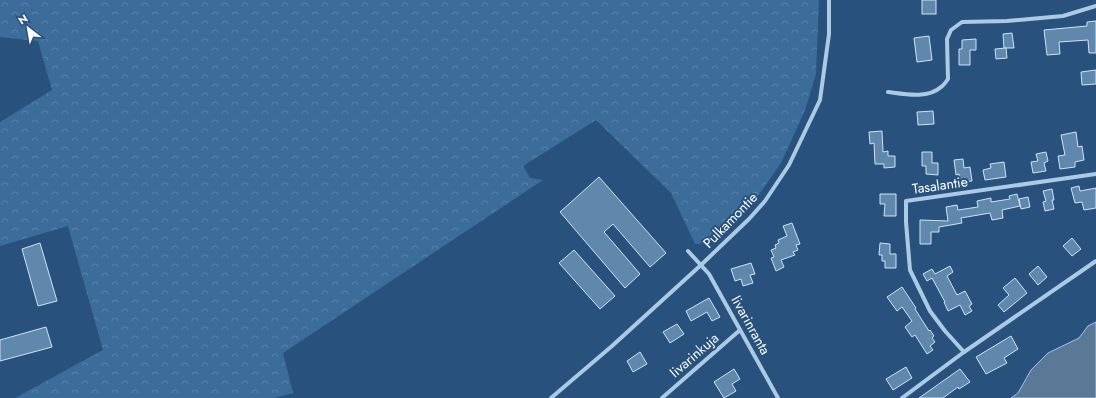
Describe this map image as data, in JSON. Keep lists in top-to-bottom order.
{
  "streets": {
    "street": [
      "Tasalantie",
      "Pulkamontie",
      "Iivarinranta",
      "Iivarinkuja"
    ]
  },
  "crossings": [
    ["Pulkamontie", "Iivarinranta"],
    ["Iivarinranta", "Iivarinkuja"]
  ],
  "north": "top left"
}
